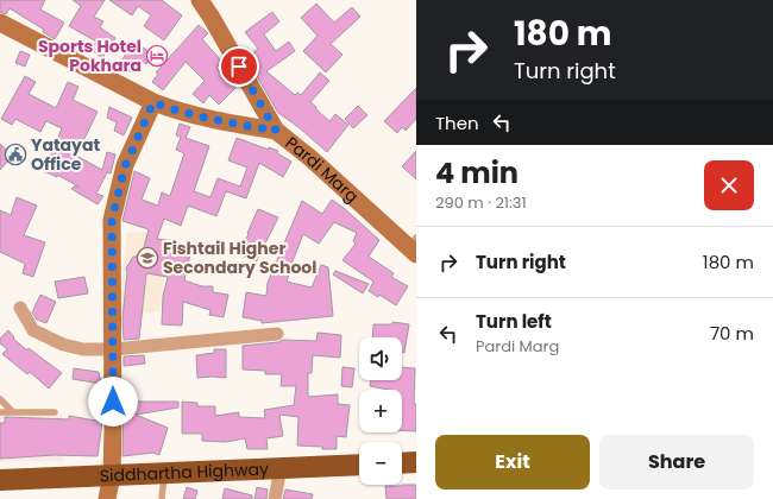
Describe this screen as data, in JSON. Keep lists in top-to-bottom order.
{
  "streets": {
    "highway": ["Siddhartha Highway"],
    "main road": ["Pardi Marg"]
  },
  "places": {
    "hotel": ["Sports Hotel Pokhara"],
    "public building": ["Yatayat Office"],
    "school or university": ["Fishtail Higher Secondary School"]
  },
  "page": {
    "turn": ["180 m", "Turn right"],
    "then": "Then",
    "heading": ["4 min", "290 m · 21:31"],
    "list": [
      {
        "name": "Turn right",
        "value": "180 m"
      },
      {
        "name": "Turn left",
        "note": "Pardi Marg",
        "value": "70 m"
      }
    ],
    "map_buttons": ["+", "−"],
    "buttons": ["Exit", "Share"]
  }
}
